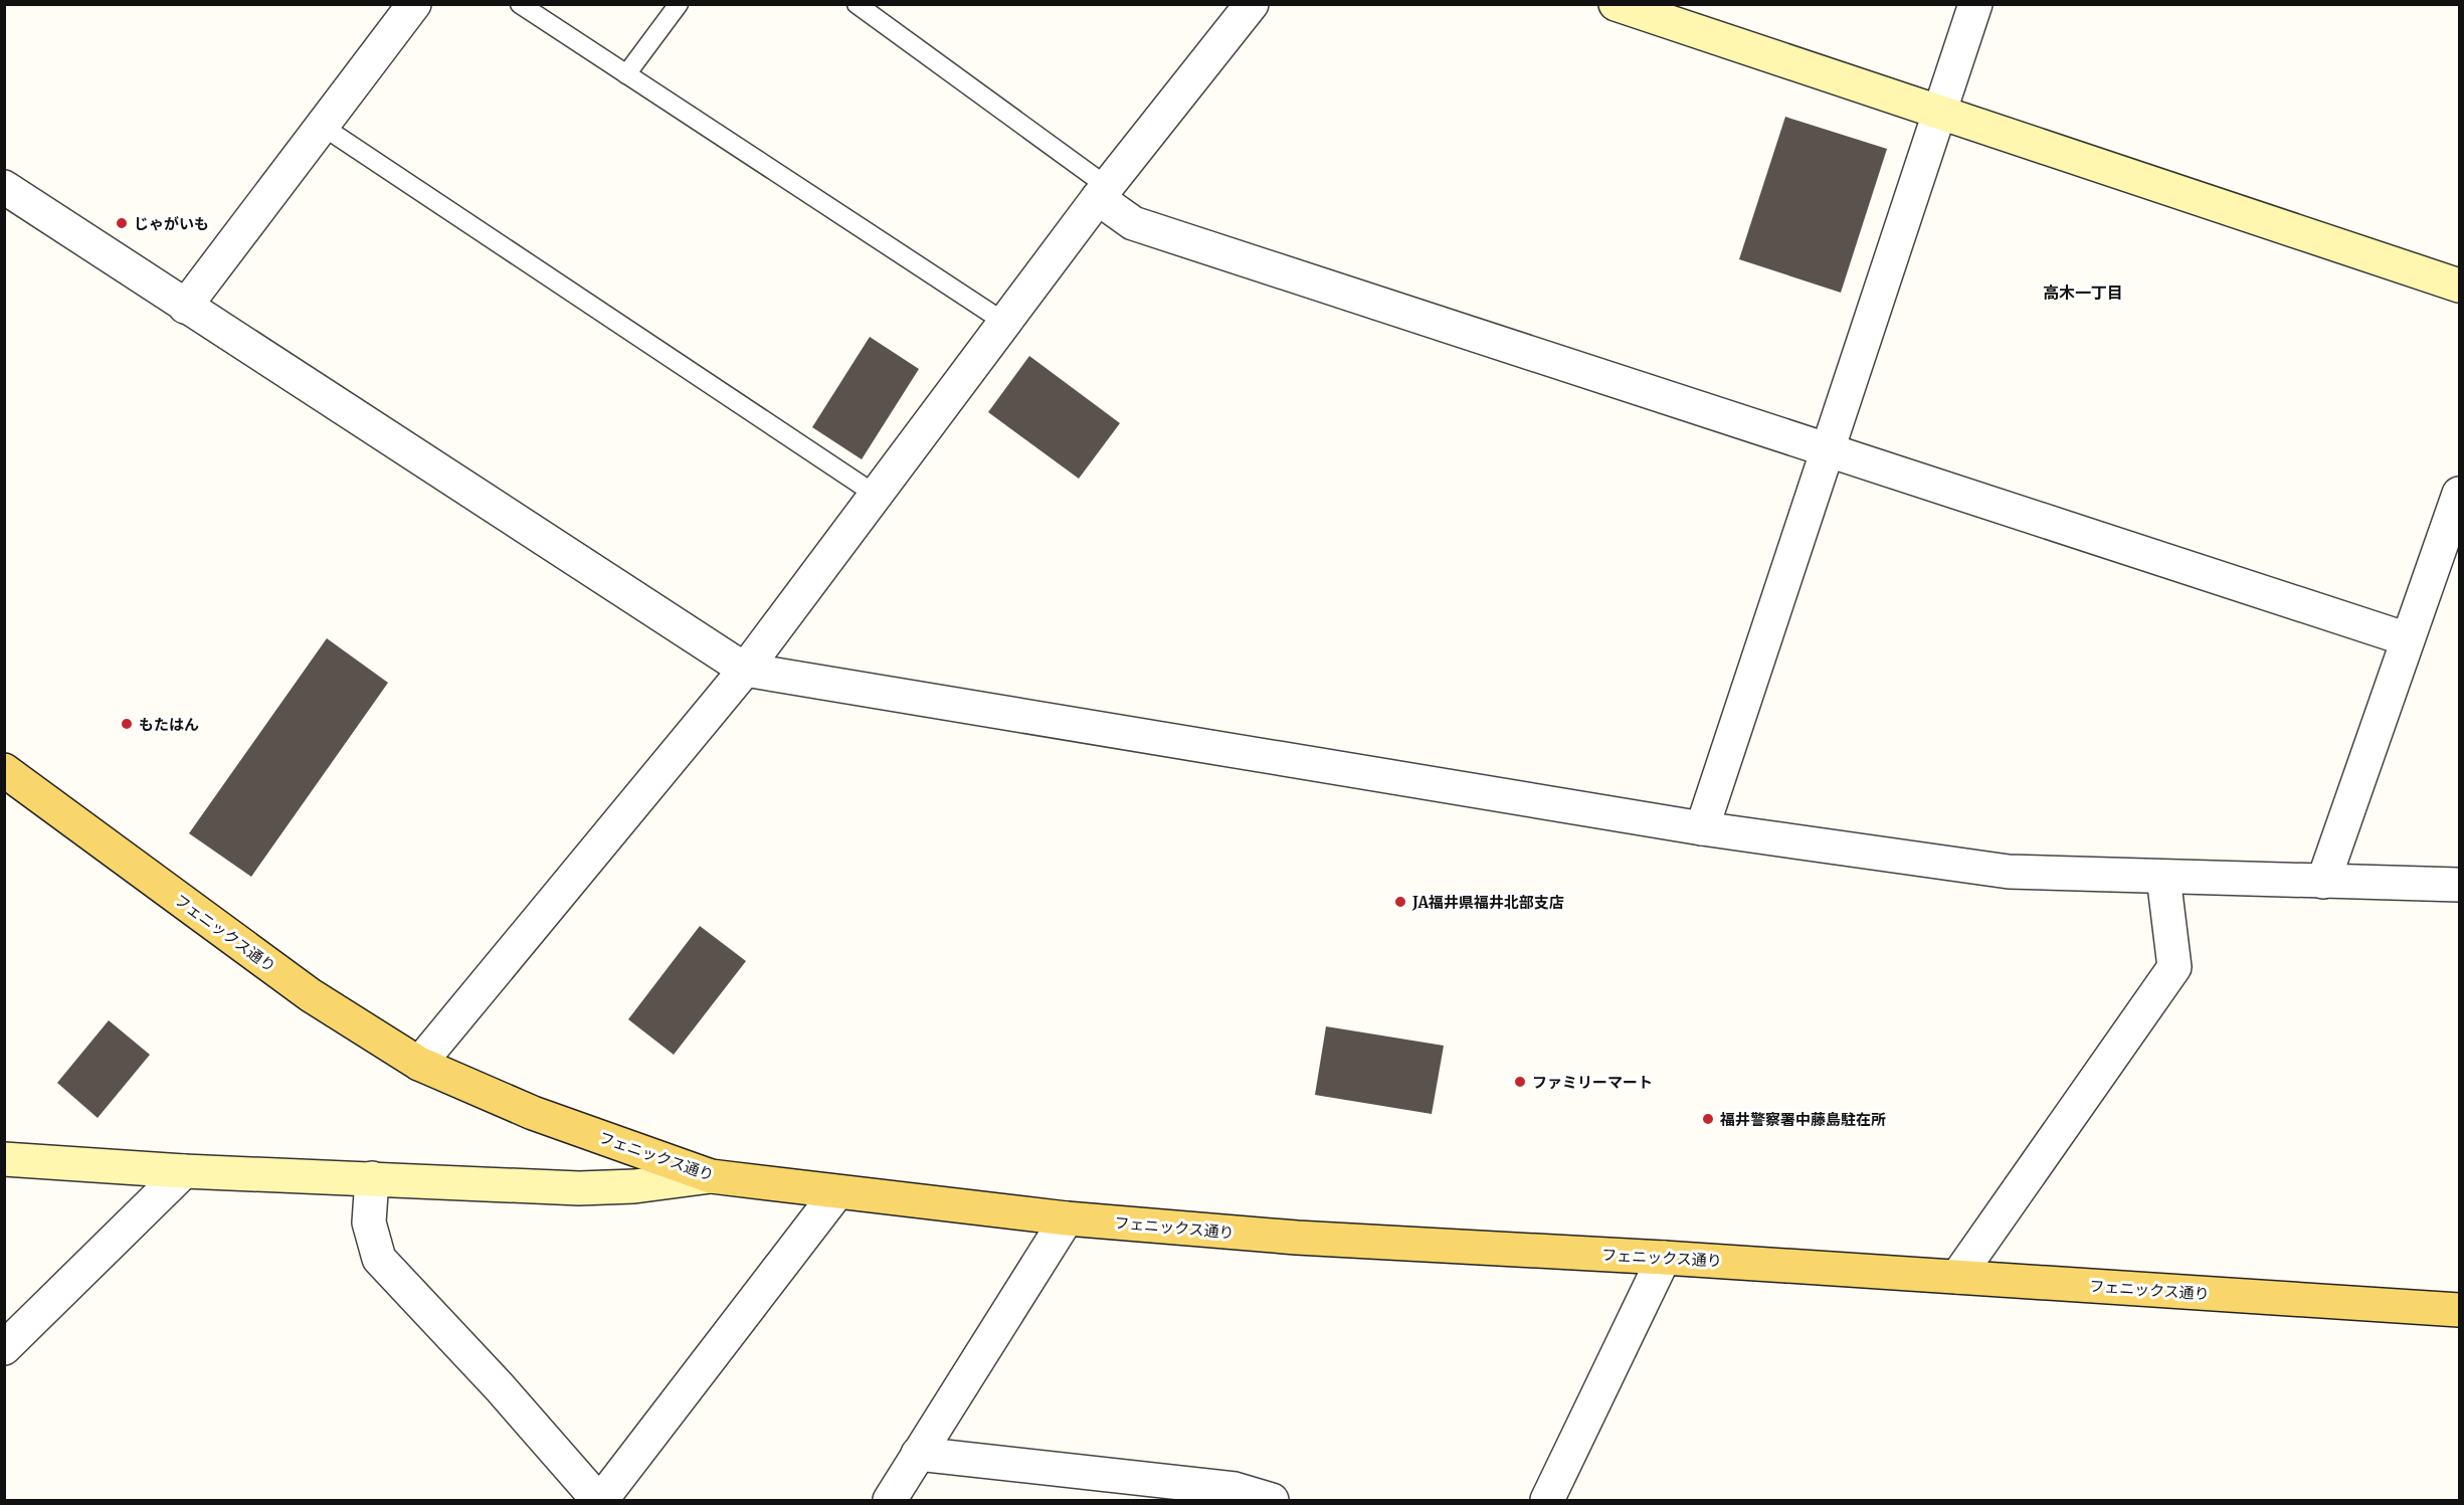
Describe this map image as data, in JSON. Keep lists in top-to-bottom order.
{
  "streets": {
    "main road": ["フェニックス通り"]
  },
  "districts": ["高木一丁目"],
  "places": [
    "じゃがいも",
    "もたはん",
    "JA福井県福井北部支店",
    "ファミリーマート",
    "福井警察署中藤島駐在所"
  ]
}
